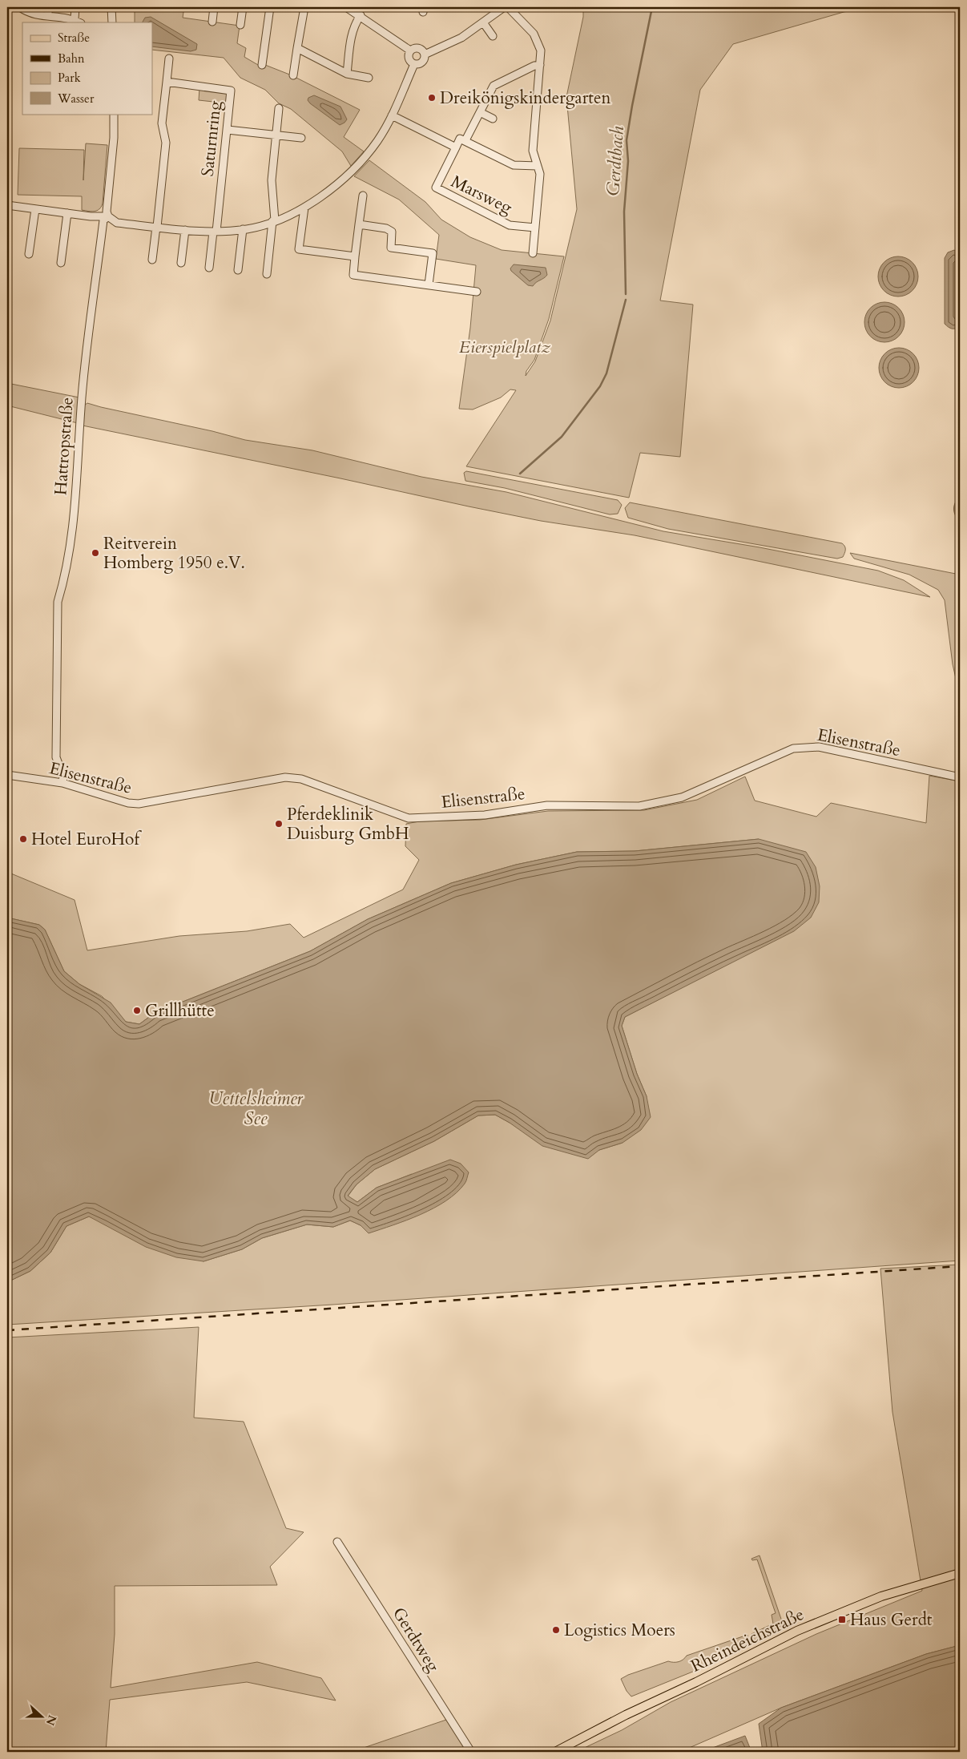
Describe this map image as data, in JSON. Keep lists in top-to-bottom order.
{
  "streets": {
    "main road": ["Rheindeichstraße"],
    "street": [
      "Saturnring",
      "Marsweg",
      "Hattropstraße",
      "Elisenstraße",
      "Gerdtweg"
    ]
  },
  "crossings": [
    ["Hattropstraße", "Elisenstraße"]
  ],
  "water": ["Gerdtbach", "Uettelsheimer See"],
  "parks": ["Eierspielplatz"],
  "places": {
    "other": [
      "Dreikönigskindergarten",
      "Reitverein Homberg 1950 e.V.",
      "Pferdeklinik Duisburg GmbH",
      "Hotel EuroHof",
      "Grillhütte",
      "Logistics Moers"
    ],
    "transit": ["Haus Gerdt"]
  },
  "legend": [
    "Straße",
    "Bahn",
    "Park",
    "Wasser"
  ],
  "north": "right"
}
